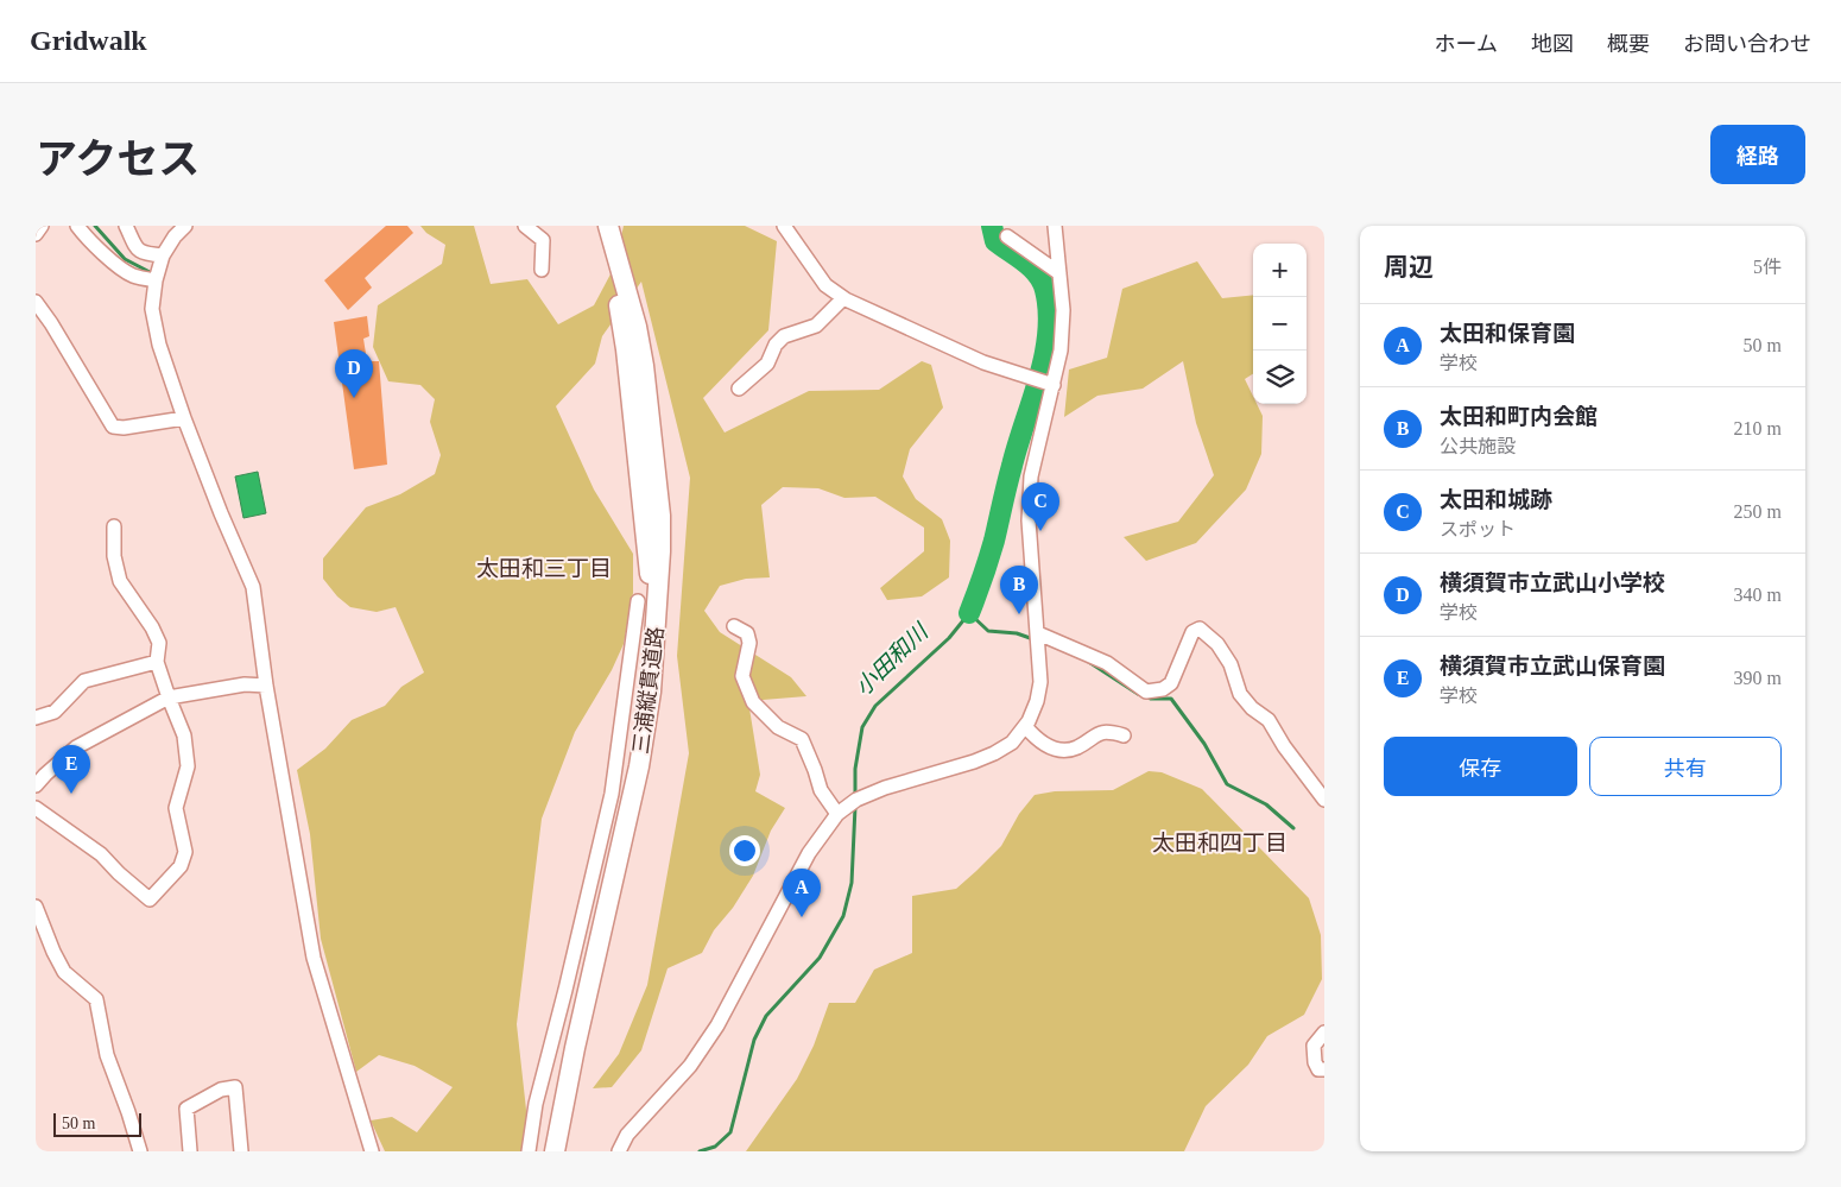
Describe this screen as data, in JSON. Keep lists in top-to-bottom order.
{
  "streets": {
    "highway": ["三浦縦貫道路"]
  },
  "districts": ["太田和三丁目", "太田和四丁目"],
  "water": ["小田和川"],
  "scale_bar": "50 m",
  "page": {
    "header": "Gridwalk",
    "nav": [
      "ホーム",
      "地図",
      "概要",
      "お問い合わせ"
    ],
    "title": "アクセス",
    "buttons": [
      "経路",
      ["保存", "共有"]
    ],
    "heading": ["周辺", "5件"],
    "map_buttons": ["+", "−"],
    "list": [
      {
        "mark": "A",
        "name": "太田和保育園",
        "note": "学校",
        "value": "50 m"
      },
      {
        "mark": "B",
        "name": "太田和町内会館",
        "note": "公共施設",
        "value": "210 m"
      },
      {
        "mark": "C",
        "name": "太田和城跡",
        "note": "スポット",
        "value": "250 m"
      },
      {
        "mark": "D",
        "name": "横須賀市立武山小学校",
        "note": "学校",
        "value": "340 m"
      },
      {
        "mark": "E",
        "name": "横須賀市立武山保育園",
        "note": "学校",
        "value": "390 m"
      }
    ],
    "pins": [
      "D",
      "C",
      "B",
      "E",
      "A"
    ],
    "scale": "50 m"
  }
}
